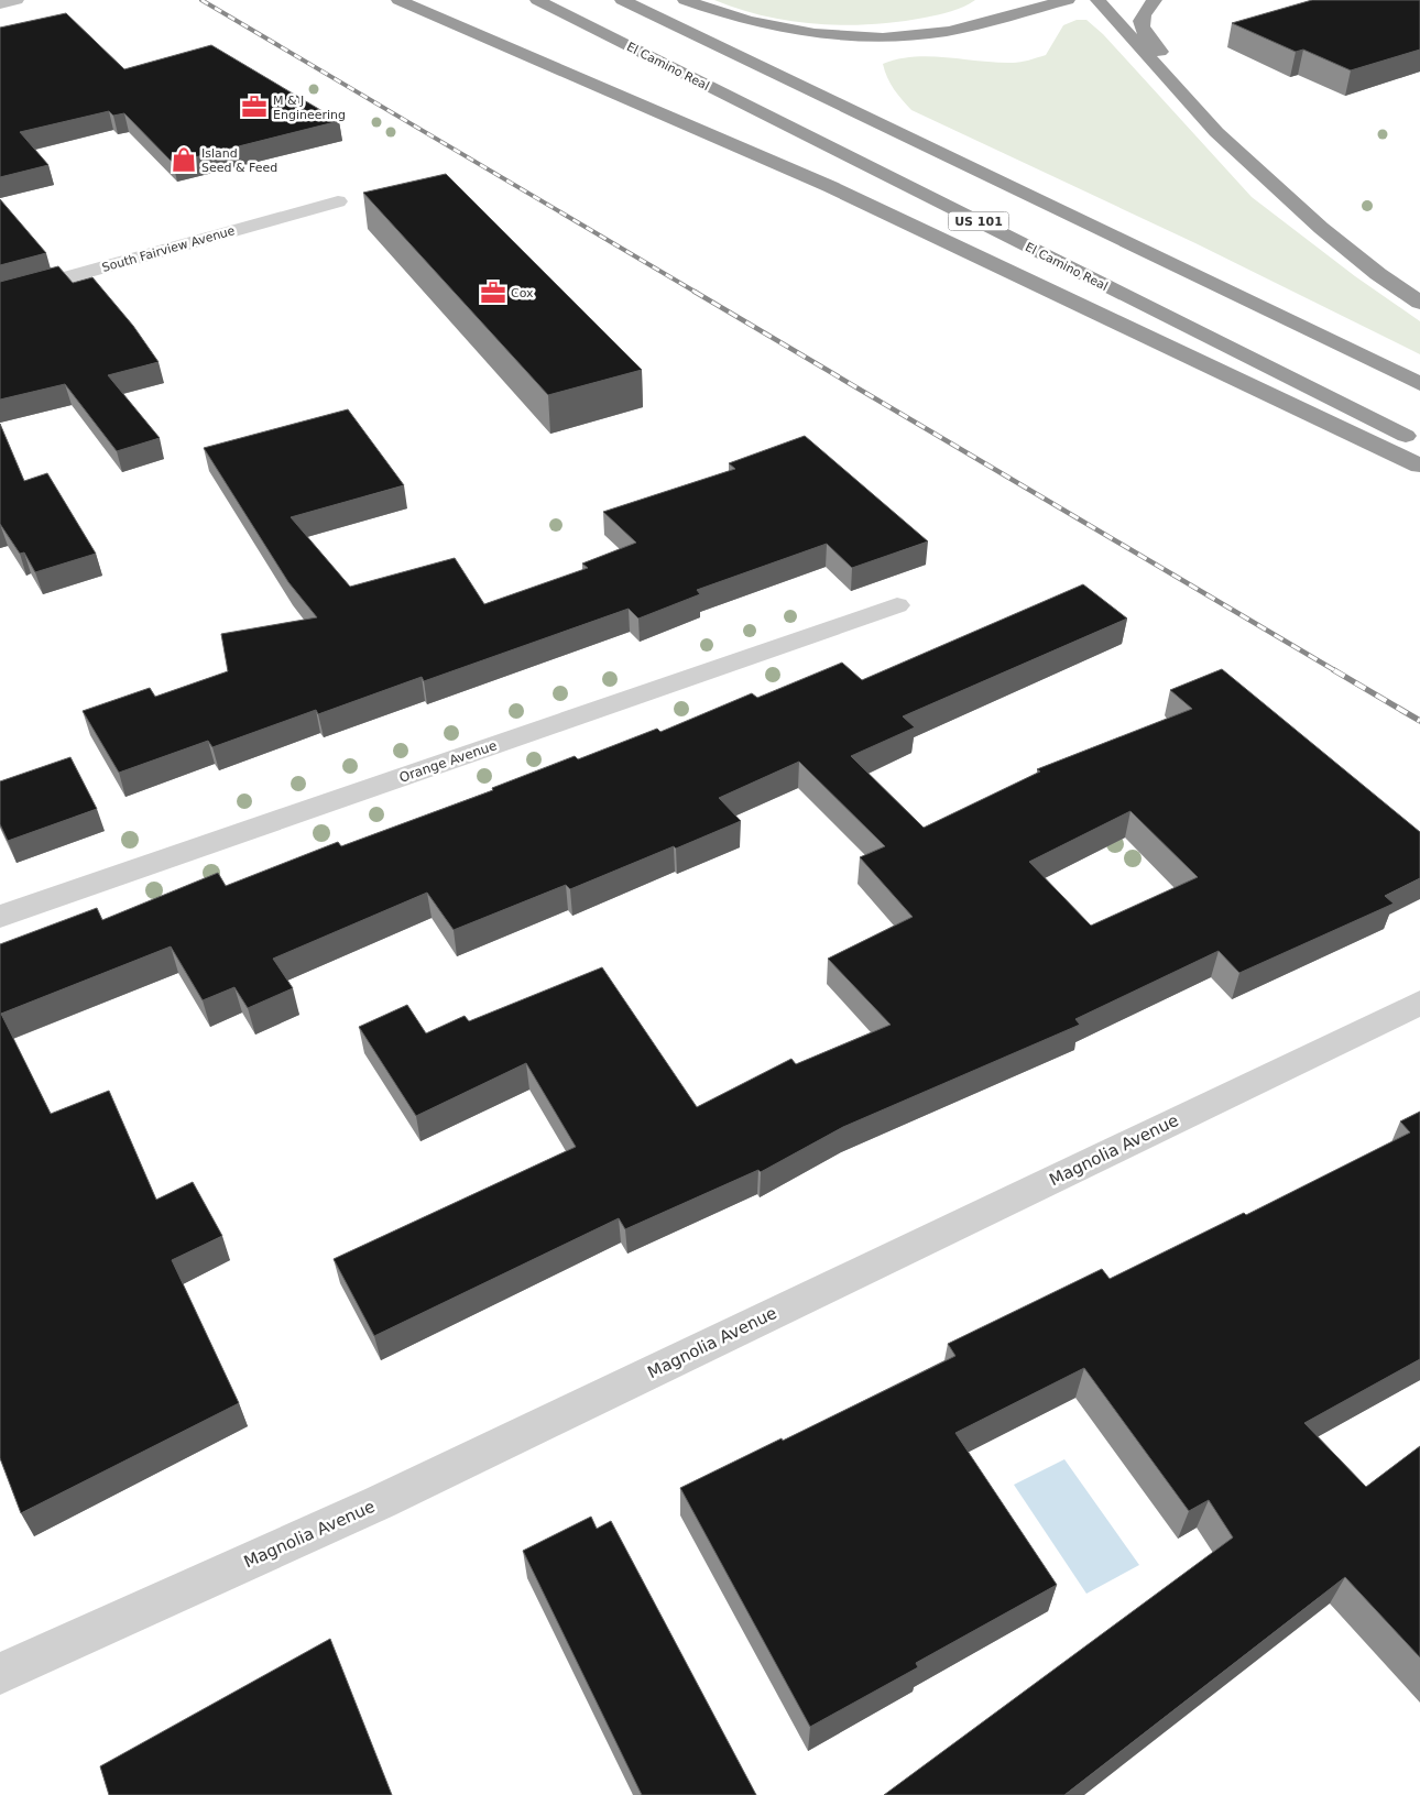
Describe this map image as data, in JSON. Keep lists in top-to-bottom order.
{
  "streets": {
    "highway": ["El Camino Real", "US 101"],
    "street": ["South Fairview Avenue", "Orange Avenue", "Magnolia Avenue"]
  },
  "places": {
    "office": ["M & J Engineering", "Cox"],
    "shop": ["Island Seed & Feed"]
  }
}
